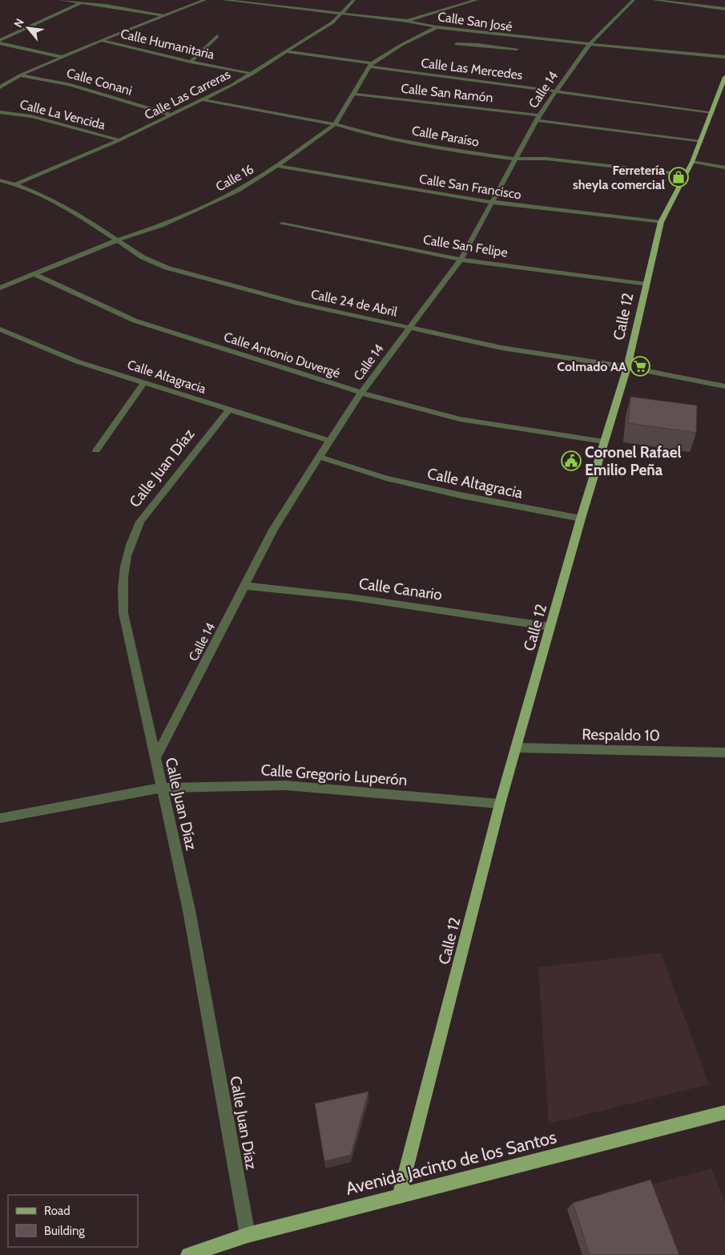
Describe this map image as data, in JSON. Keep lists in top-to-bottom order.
{
  "streets": {
    "main road": ["Calle 12", "Avenida Jacinto de los Santos"],
    "street": [
      "Calle San José",
      "Calle Humanitaria",
      "Calle Las Mercedes",
      "Calle Conani",
      "Calle 14",
      "Calle San Ramón",
      "Calle Las Carreras",
      "Calle La Vencida",
      "Calle Paraíso",
      "Calle 16",
      "Calle San Francisco",
      "Calle San Felipe",
      "Calle 24 de Abril",
      "Calle Antonio Duvergé",
      "Calle Altagracia",
      "Calle Juan Díaz",
      "Calle Canario",
      "Respaldo 10",
      "Calle Gregorio Luperón"
    ]
  },
  "crossings": [
    ["Calle San José", "Calle 14"],
    ["Calle San José", "Calle Las Carreras"],
    ["Calle San José", "Calle 16"],
    ["Calle Humanitaria", "Calle Las Carreras"],
    ["Calle Las Mercedes", "Calle 14"],
    ["Calle Las Mercedes", "Calle Las Carreras"],
    ["Calle Las Mercedes", "Calle 16"],
    ["Calle Las Mercedes", "Calle 12"],
    ["Calle Conani", "Calle Las Carreras"],
    ["Calle 14", "Calle San Ramón"],
    ["Calle 14", "Calle Paraíso"],
    ["Calle 14", "Calle San Francisco"],
    ["Calle 14", "Calle San Felipe"],
    ["Calle 14", "Calle 24 de Abril"],
    ["Calle 14", "Calle Antonio Duvergé"],
    ["Calle 14", "Calle Altagracia"],
    ["Calle 14", "Calle Juan Díaz"],
    ["Calle 14", "Calle Canario"],
    ["Calle San Ramón", "Calle 16"],
    ["Calle San Ramón", "Calle 12"],
    ["Calle Las Carreras", "Calle La Vencida"],
    ["Calle Las Carreras", "Calle Paraíso"],
    ["Calle Las Carreras", "Calle 24 de Abril"],
    ["Calle Paraíso", "Calle 16"],
    ["Calle Paraíso", "Calle 12"],
    ["Calle 16", "Calle San Francisco"],
    ["Calle 16", "Calle 24 de Abril"],
    ["Calle 16", "Calle Antonio Duvergé"],
    ["Calle San Francisco", "Calle 12"],
    ["Calle San Felipe", "Calle 12"],
    ["Calle 24 de Abril", "Calle 12"],
    ["Calle 12", "Calle Antonio Duvergé"],
    ["Calle 12", "Calle Altagracia"],
    ["Calle 12", "Calle Canario"],
    ["Calle 12", "Respaldo 10"],
    ["Calle 12", "Calle Gregorio Luperón"],
    ["Calle 12", "Avenida Jacinto de los Santos"],
    ["Calle Altagracia", "Calle Juan Díaz"],
    ["Calle Juan Díaz", "Calle Gregorio Luperón"],
    ["Calle Juan Díaz", "Avenida Jacinto de los Santos"]
  ],
  "places": {
    "shop": ["Ferretería sheyla comercial"],
    "supermarket": ["Colmado AA"],
    "public building": ["Coronel Rafael Emilio Peña"]
  },
  "legend": ["Road", "Building"],
  "north": "top left"
}
